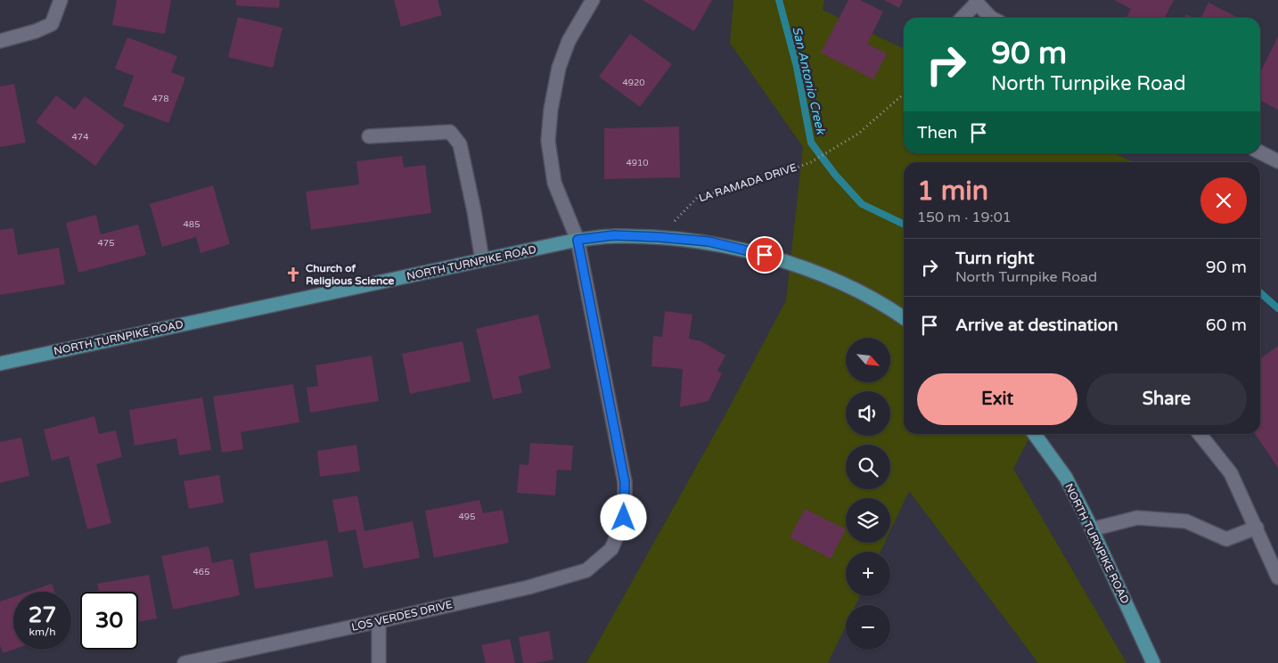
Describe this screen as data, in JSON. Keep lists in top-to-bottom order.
{
  "streets": {
    "main road": ["NORTH TURNPIKE ROAD"],
    "street": ["LOS VERDES DRIVE"],
    "path": ["LA RAMADA DRIVE"]
  },
  "crossings": [
    ["LA RAMADA DRIVE", "NORTH TURNPIKE ROAD"],
    ["NORTH TURNPIKE ROAD", "LOS VERDES DRIVE"]
  ],
  "water": ["San Antonio Creek"],
  "places": {
    "church": ["Church of Religious Science"]
  },
  "house_numbers": [
    "4920",
    "478",
    "474",
    "4910",
    "485",
    "475",
    "495",
    "465"
  ],
  "north": "bottom right",
  "page": {
    "turn": ["90 m", "North Turnpike Road"],
    "then": "Then",
    "heading": ["1 min", "150 m · 19:01"],
    "list": [
      {
        "name": "Turn right",
        "note": "North Turnpike Road",
        "value": "90 m"
      },
      {
        "name": "Arrive at destination",
        "value": "60 m"
      }
    ],
    "map_buttons": ["+", "−"],
    "buttons": ["Exit", "Share"],
    "speed": "27 km/h",
    "limit": "30"
  }
}
